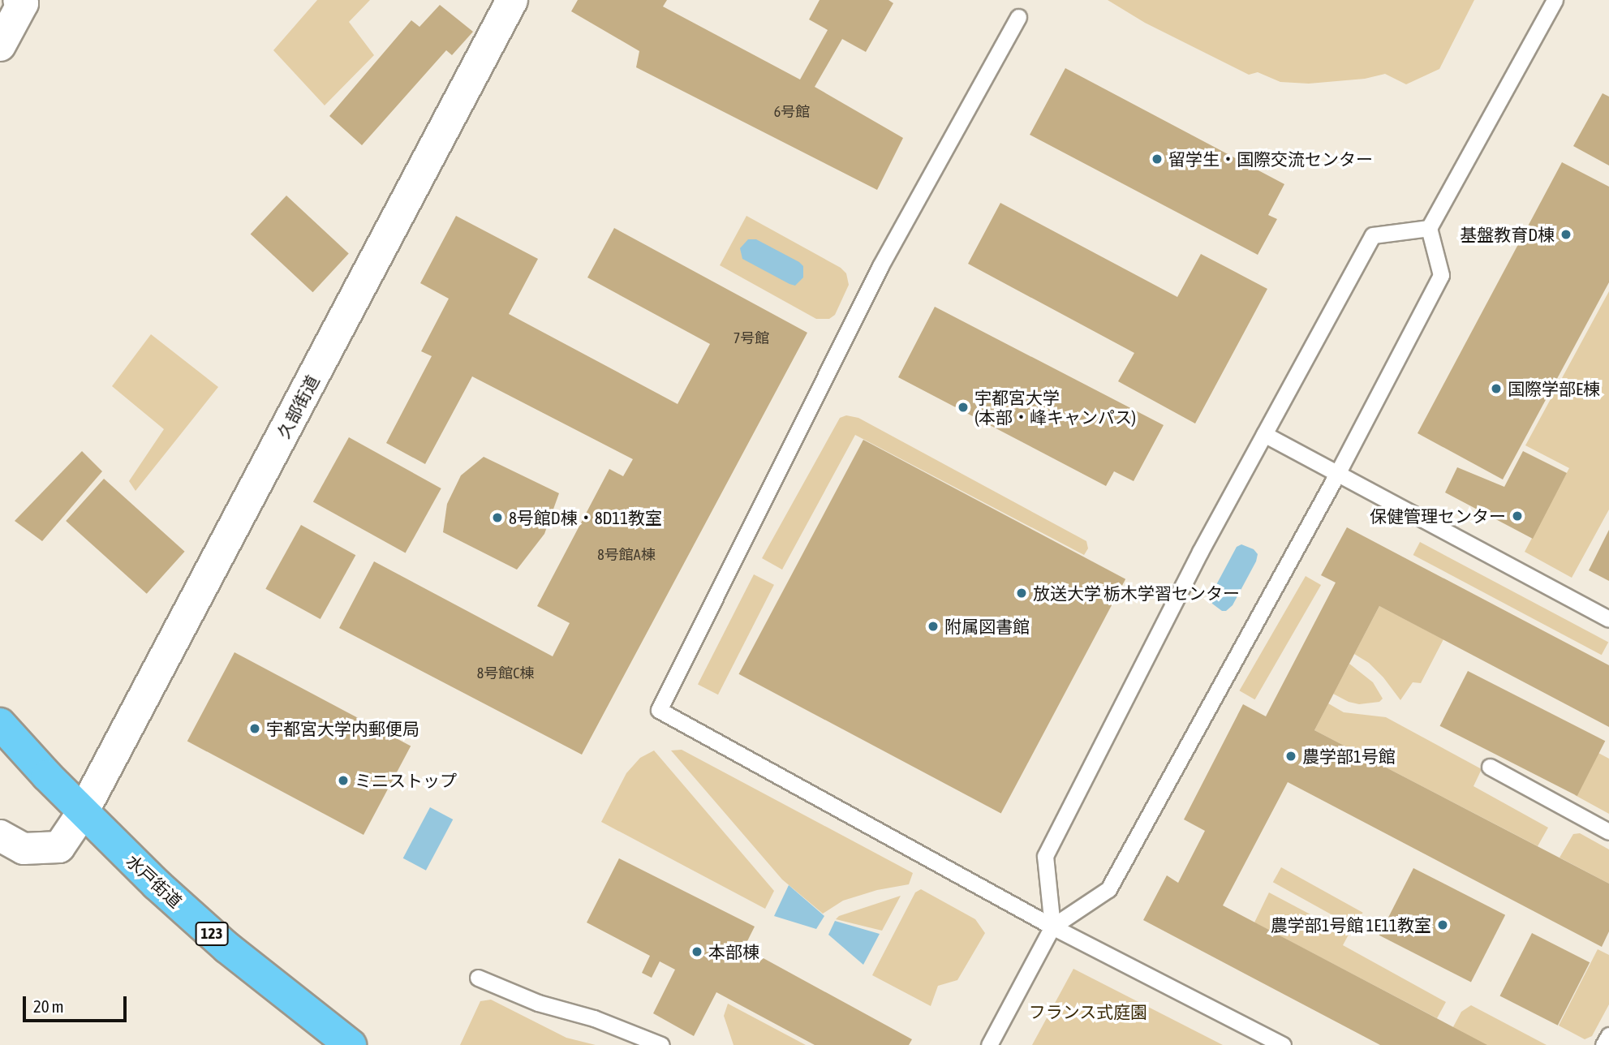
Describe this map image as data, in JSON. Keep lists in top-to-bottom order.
{
  "streets": {
    "highway": ["水戸街道", "123"],
    "street": ["久部街道"]
  },
  "crossings": [
    ["久部街道", "水戸街道"]
  ],
  "parks": ["フランス式庭園"],
  "places": [
    "留学生・国際交流センター",
    "基盤教育D棟",
    "国際学部E棟",
    "宇都宮大学 (本部・峰キャンパス)",
    "保健管理センター",
    "8号館D棟・8D11教室",
    "放送大学 栃木学習センター",
    "附属図書館",
    "宇都宮大学内郵便局",
    "農学部1号館",
    "ミニストップ",
    "農学部1号館 1E11教室",
    "本部棟"
  ],
  "house_numbers": [
    "6号館",
    "7号館",
    "8号館A棟",
    "8号館C棟"
  ],
  "scale_bar": "20 m"
}
